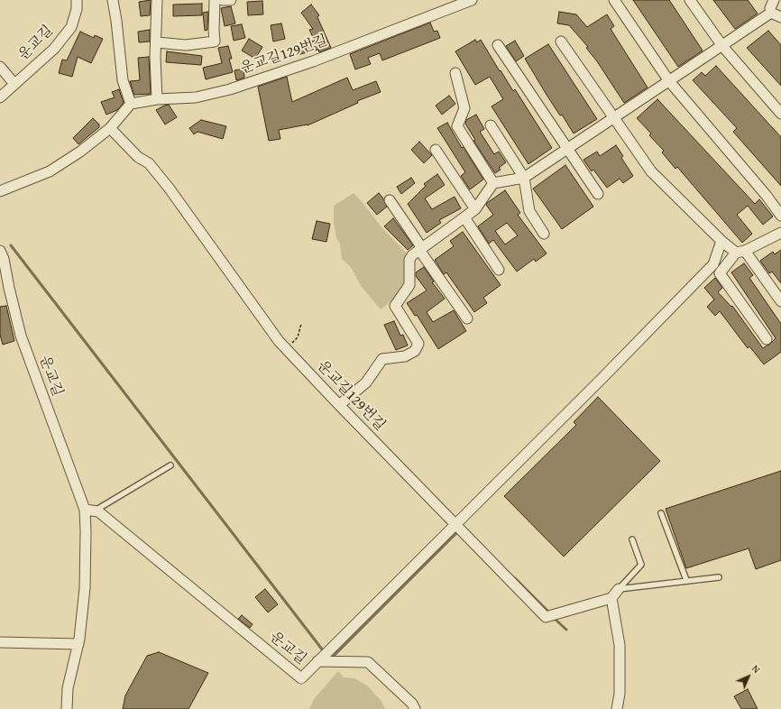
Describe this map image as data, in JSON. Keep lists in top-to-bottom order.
{
  "streets": {
    "street": ["운교길", "운교길129번길"]
  },
  "crossings": [
    ["운교길", "운교길129번길"]
  ],
  "north": "top right"
}
